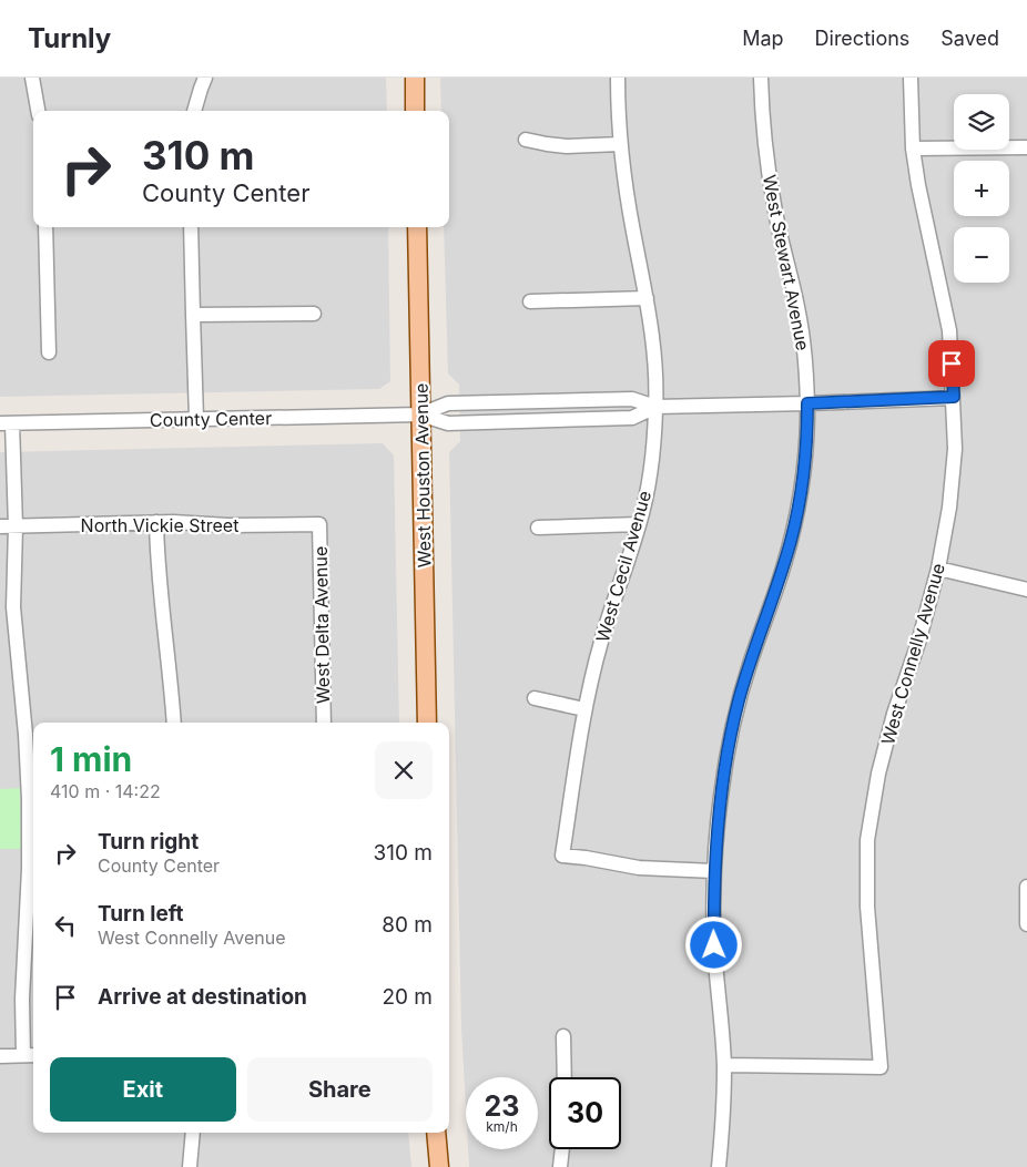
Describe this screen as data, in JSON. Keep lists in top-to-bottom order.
{
  "streets": {
    "main road": ["West Houston Avenue"],
    "street": [
      "West Stewart Avenue",
      "County Center",
      "North Vickie Street",
      "West Cecil Avenue",
      "West Delta Avenue",
      "West Connelly Avenue"
    ]
  },
  "crossings": [
    ["West Stewart Avenue", "County Center"],
    ["West Stewart Avenue", "West Cecil Avenue"],
    ["West Stewart Avenue", "West Connelly Avenue"],
    ["County Center", "West Houston Avenue"],
    ["County Center", "West Cecil Avenue"],
    ["County Center", "West Connelly Avenue"],
    ["North Vickie Street", "West Delta Avenue"]
  ],
  "page": {
    "header": "Turnly",
    "nav": ["Map", "Directions", "Saved"],
    "map_buttons": ["+", "−"],
    "turn": ["310 m", "County Center"],
    "heading": ["1 min", "410 m · 14:22"],
    "list": [
      {
        "name": "Turn right",
        "note": "County Center",
        "value": "310 m"
      },
      {
        "name": "Turn left",
        "note": "West Connelly Avenue",
        "value": "80 m"
      },
      {
        "name": "Arrive at destination",
        "value": "20 m"
      }
    ],
    "buttons": ["Exit", "Share"],
    "speed": "23 km/h",
    "limit": "30"
  }
}
